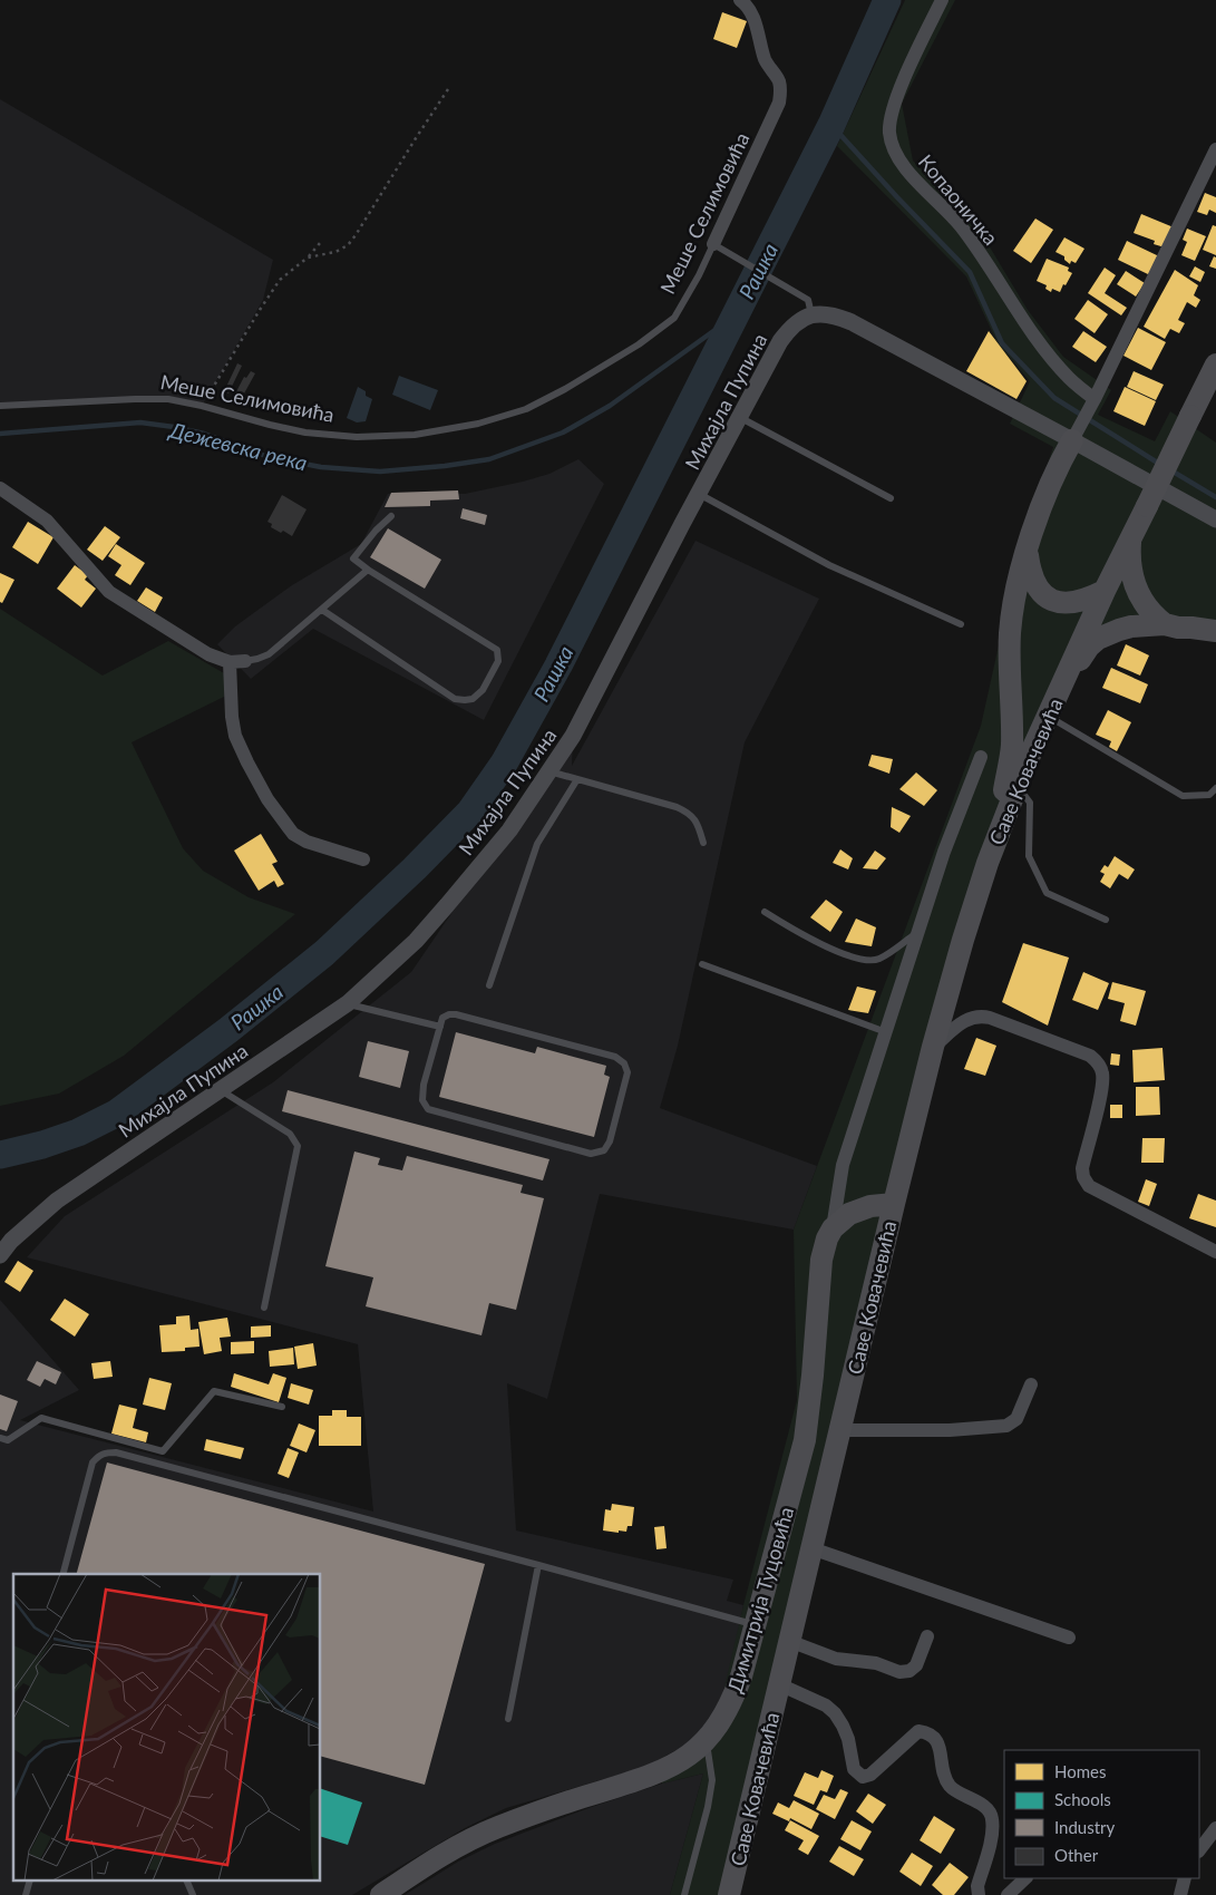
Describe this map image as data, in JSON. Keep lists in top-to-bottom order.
{
  "streets": {
    "main road": ["Саве Ковачевића", "Димитрија Туцовића"],
    "street": ["Копаоничка", "Меше Селимовића", "Михајла Пупина"]
  },
  "water": ["Рашка", "Дежевска река"],
  "legend": [
    "Homes",
    "Schools",
    "Industry",
    "Other"
  ]
}
